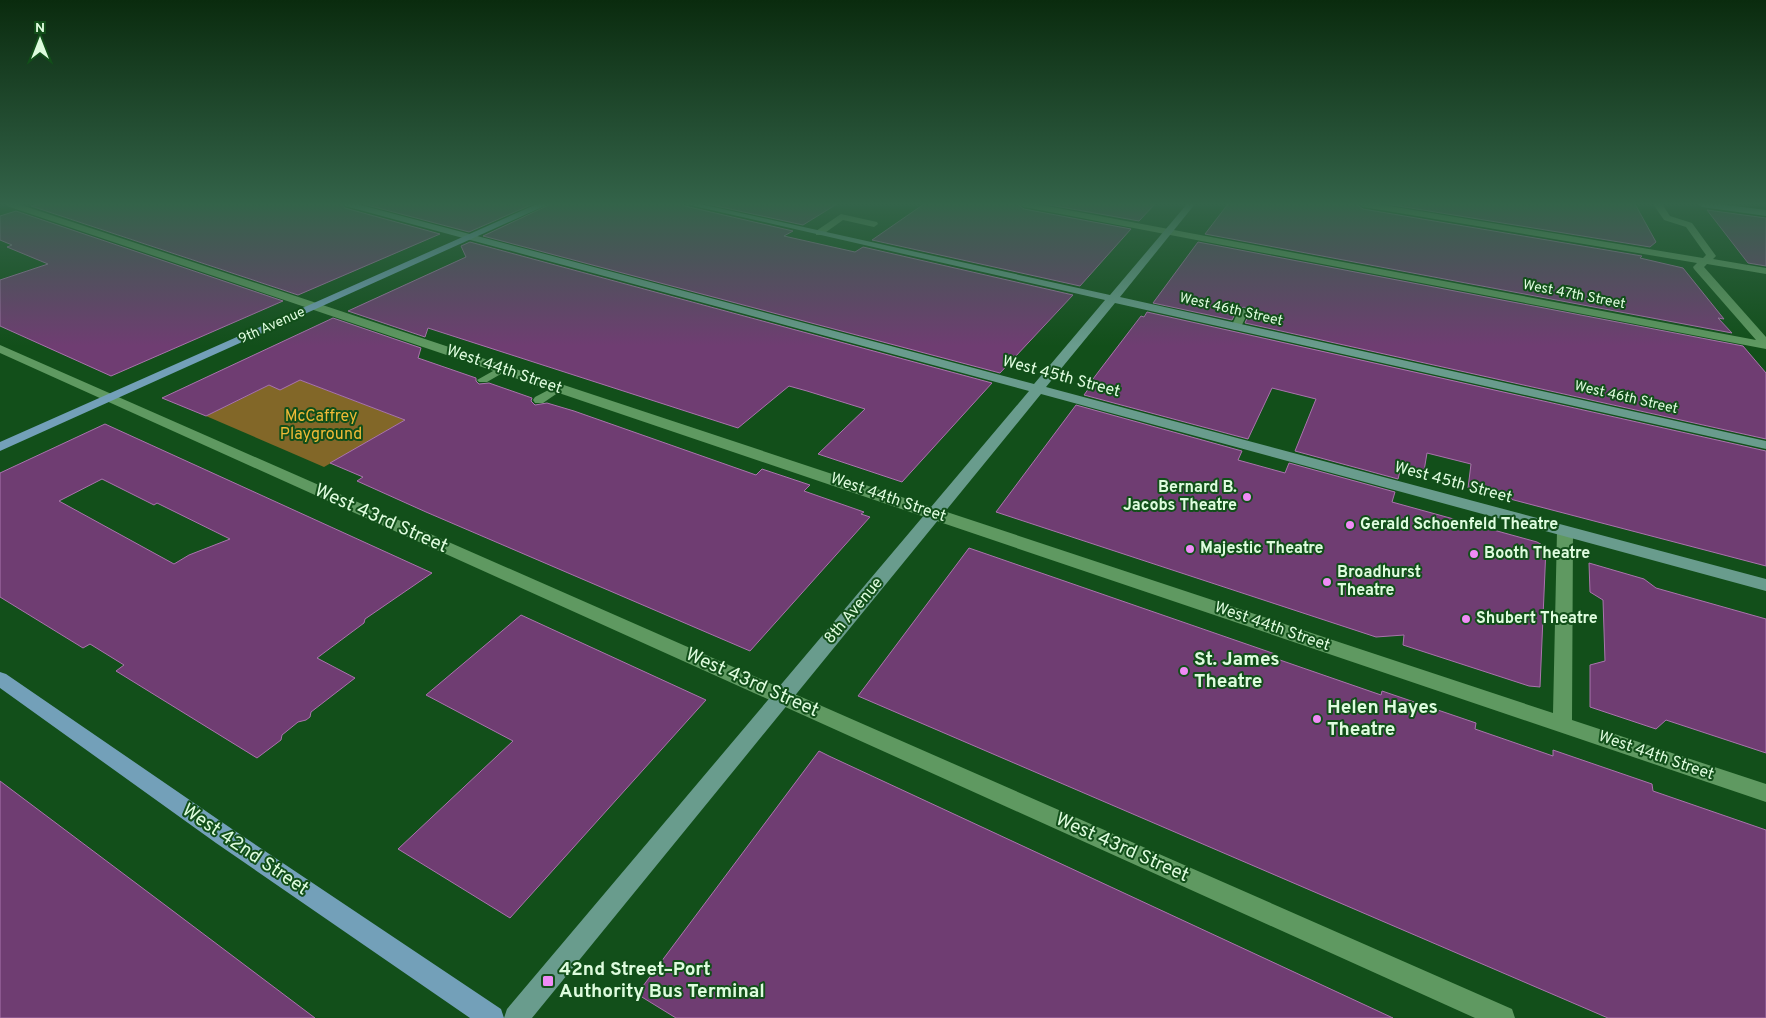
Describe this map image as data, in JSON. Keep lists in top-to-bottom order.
{
  "streets": {
    "main road": [
      "West 46th Street",
      "9th Avenue",
      "West 45th Street",
      "8th Avenue",
      "West 42nd Street"
    ],
    "street": ["West 47th Street", "West 44th Street", "West 43rd Street"]
  },
  "crossings": [
    ["West 46th Street", "8th Avenue"],
    ["9th Avenue", "West 44th Street"],
    ["9th Avenue", "West 43rd Street"],
    ["West 44th Street", "8th Avenue"],
    ["West 45th Street", "8th Avenue"],
    ["West 43rd Street", "8th Avenue"]
  ],
  "parks": ["McCaffrey Playground"],
  "places": {
    "other": [
      "Bernard B. Jacobs Theatre",
      "Gerald Schoenfeld Theatre",
      "Majestic Theatre",
      "Booth Theatre",
      "Broadhurst Theatre",
      "Shubert Theatre",
      "St. James Theatre",
      "Helen Hayes Theatre"
    ],
    "transit": ["42nd Street–Port Authority Bus Terminal"]
  },
  "north": "top"
}
